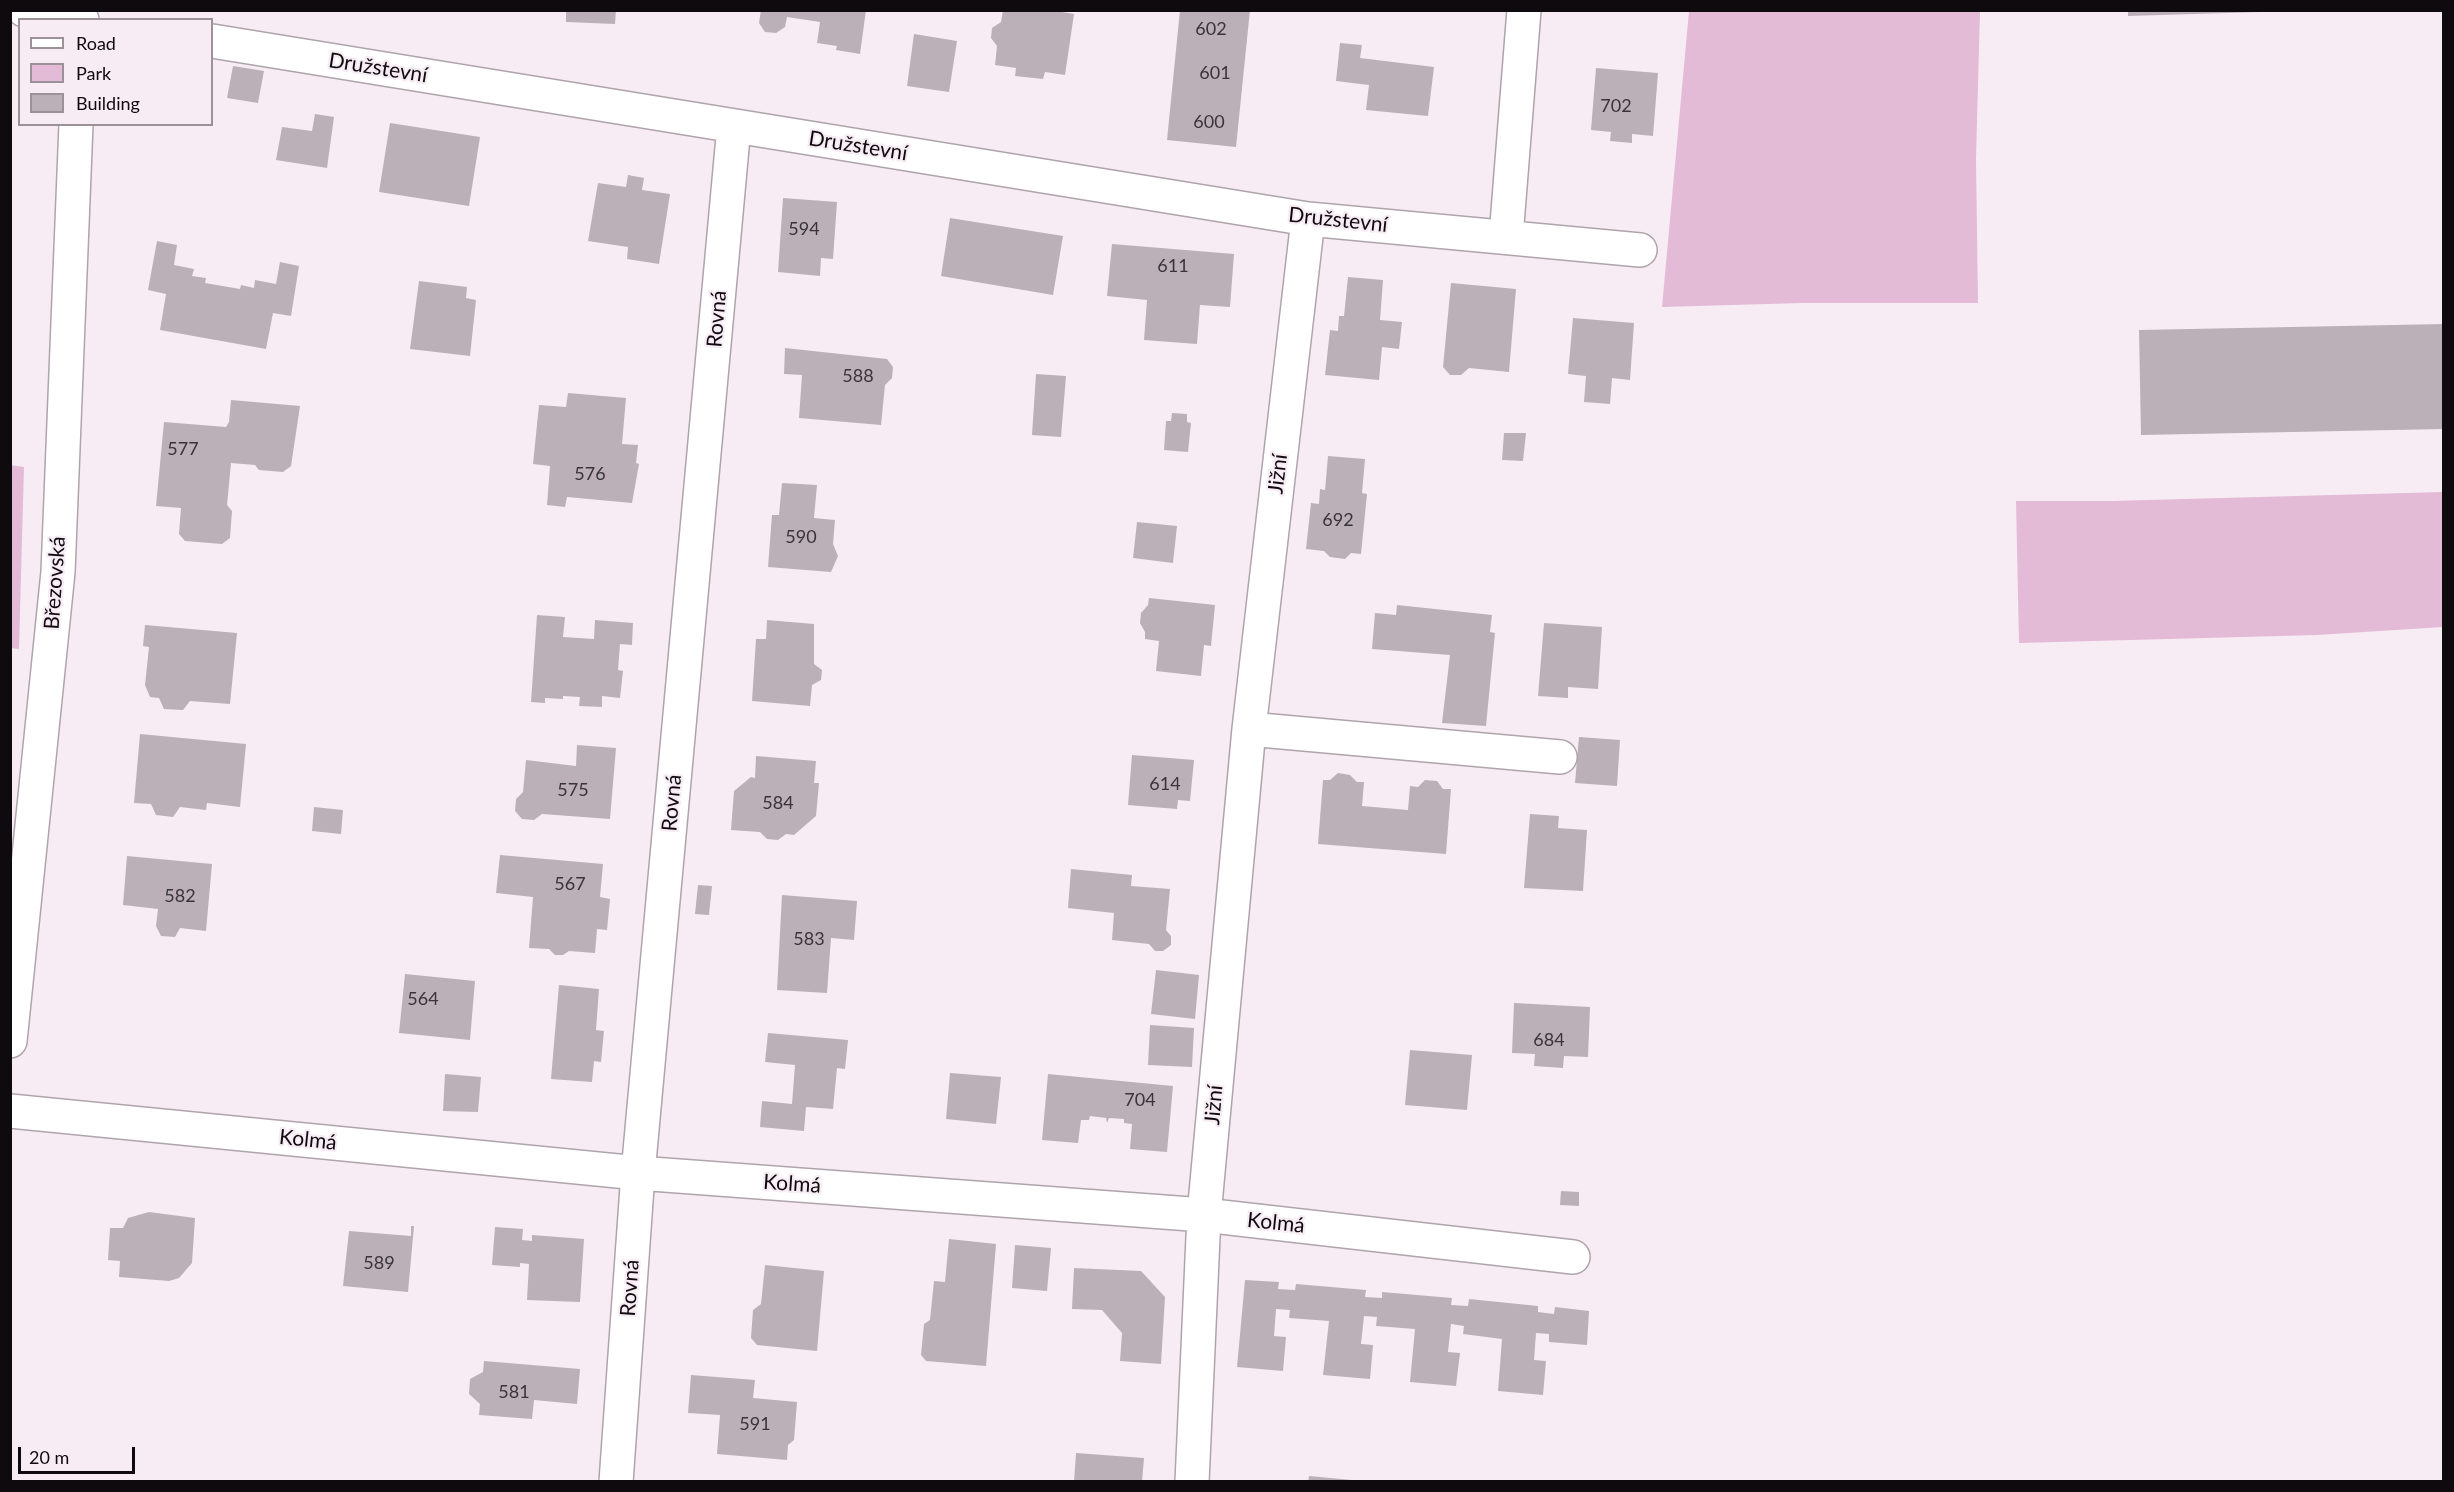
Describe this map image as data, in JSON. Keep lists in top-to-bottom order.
{
  "streets": {
    "street": [
      "Družstevní",
      "Rovná",
      "Jižní",
      "Březovská",
      "Kolmá"
    ]
  },
  "crossings": [
    ["Družstevní", "Rovná"],
    ["Družstevní", "Jižní"],
    ["Rovná", "Kolmá"],
    ["Jižní", "Kolmá"]
  ],
  "house_numbers": [
    "602",
    "601",
    "702",
    "600",
    "594",
    "611",
    "588",
    "577",
    "576",
    "692",
    "590",
    "614",
    "575",
    "584",
    "567",
    "582",
    "583",
    "564",
    "684",
    "704",
    "589",
    "581",
    "591"
  ],
  "legend": ["Road", "Park", "Building"],
  "scale_bar": "20 m"
}
